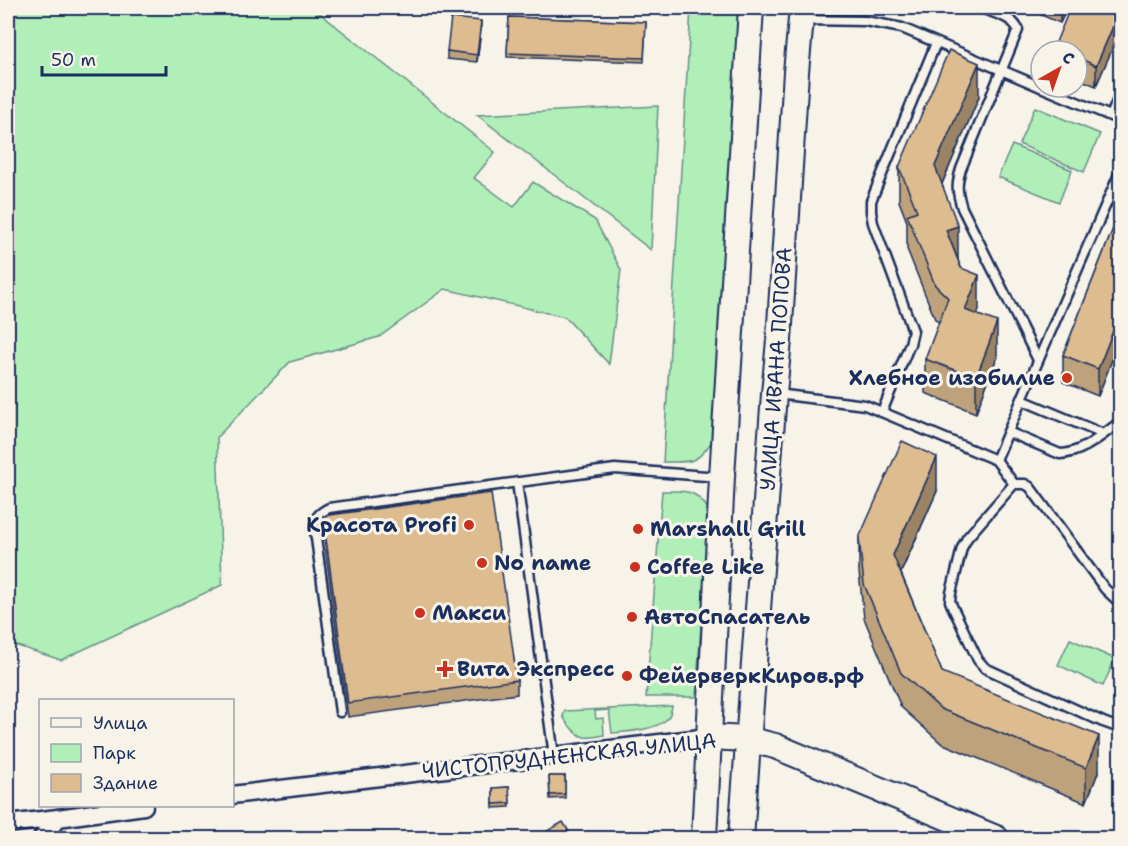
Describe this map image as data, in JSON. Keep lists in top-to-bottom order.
{
  "streets": {
    "main road": ["УЛИЦА ИВАНА ПОПОВА", "ЧИСТОПРУДНЕНСКАЯ УЛИЦА"]
  },
  "crossings": [
    ["УЛИЦА ИВАНА ПОПОВА", "ЧИСТОПРУДНЕНСКАЯ УЛИЦА"]
  ],
  "places": {
    "other": [
      "Хлебное изобилие",
      "Красота Profi",
      "Marshall Grill",
      "No name",
      "Coffee Like",
      "Макси",
      "АвтоСпасатель",
      "ФейерверкКиров.рф"
    ],
    "health": ["Вита Экспресс"]
  },
  "legend": ["Улица", "Парк", "Здание"],
  "scale_bar": "50 m",
  "north": "top right"
}
